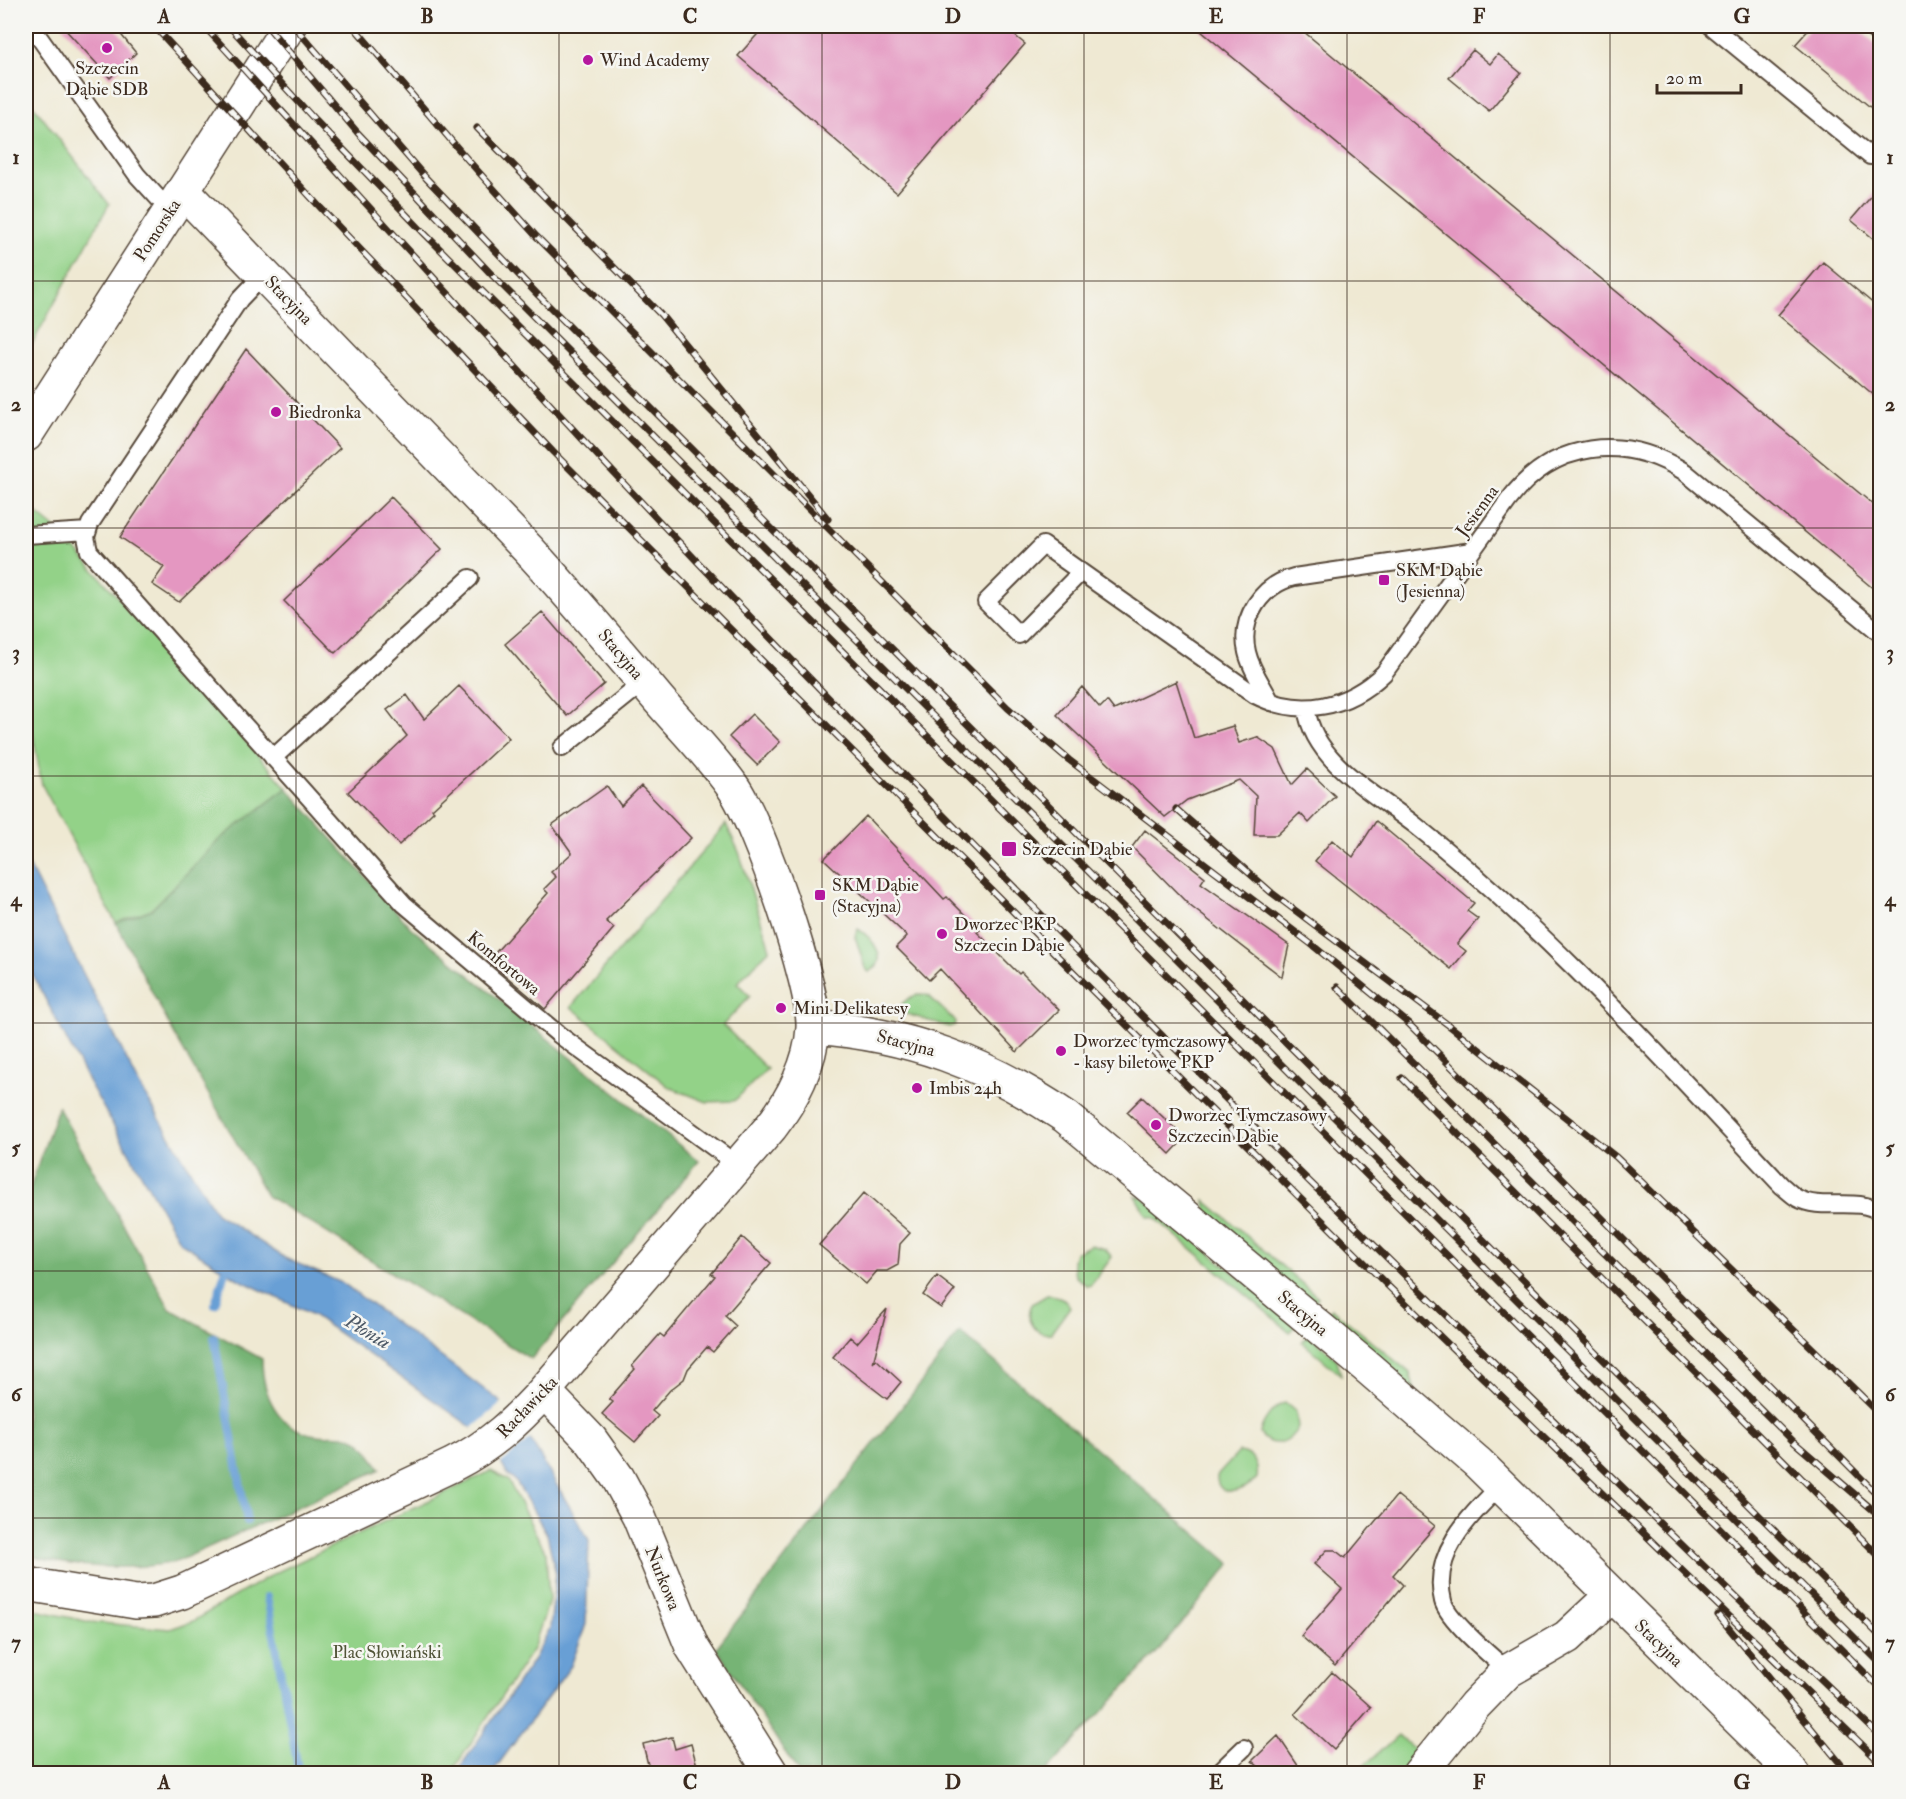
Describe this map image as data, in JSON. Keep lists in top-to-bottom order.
{
  "streets": {
    "street": [
      "Pomorska",
      "Stacyjna",
      "Racławicka",
      "Nurkowa"
    ],
    "lane": ["Jesienna", "Komfortowa"]
  },
  "crossings": [
    ["Pomorska", "Stacyjna"],
    ["Stacyjna", "Racławicka"],
    ["Komfortowa", "Racławicka"],
    ["Racławicka", "Nurkowa"]
  ],
  "water": ["Płonia"],
  "parks": ["Plac Słowiański"],
  "places": {
    "other": [
      "Szczecin Dąbie SDB",
      "Wind Academy",
      "Biedronka",
      "Dworzec PKP Szczecin Dąbie",
      "Mini Delikatesy",
      "Dworzec tymczasowy - kasy biletowe PKP",
      "Imbis 24h",
      "Dworzec Tymczasowy Szczecin Dąbie"
    ],
    "transit": ["SKM Dąbie (Jesienna)", "Szczecin Dąbie", "SKM Dąbie (Stacyjna)"]
  },
  "scale_bar": "20 m",
  "grid": {
    "columns": [
      "A",
      "B",
      "C",
      "D",
      "E",
      "F",
      "G"
    ],
    "rows": [
      "1",
      "2",
      "3",
      "4",
      "5",
      "6",
      "7"
    ]
  }
}
